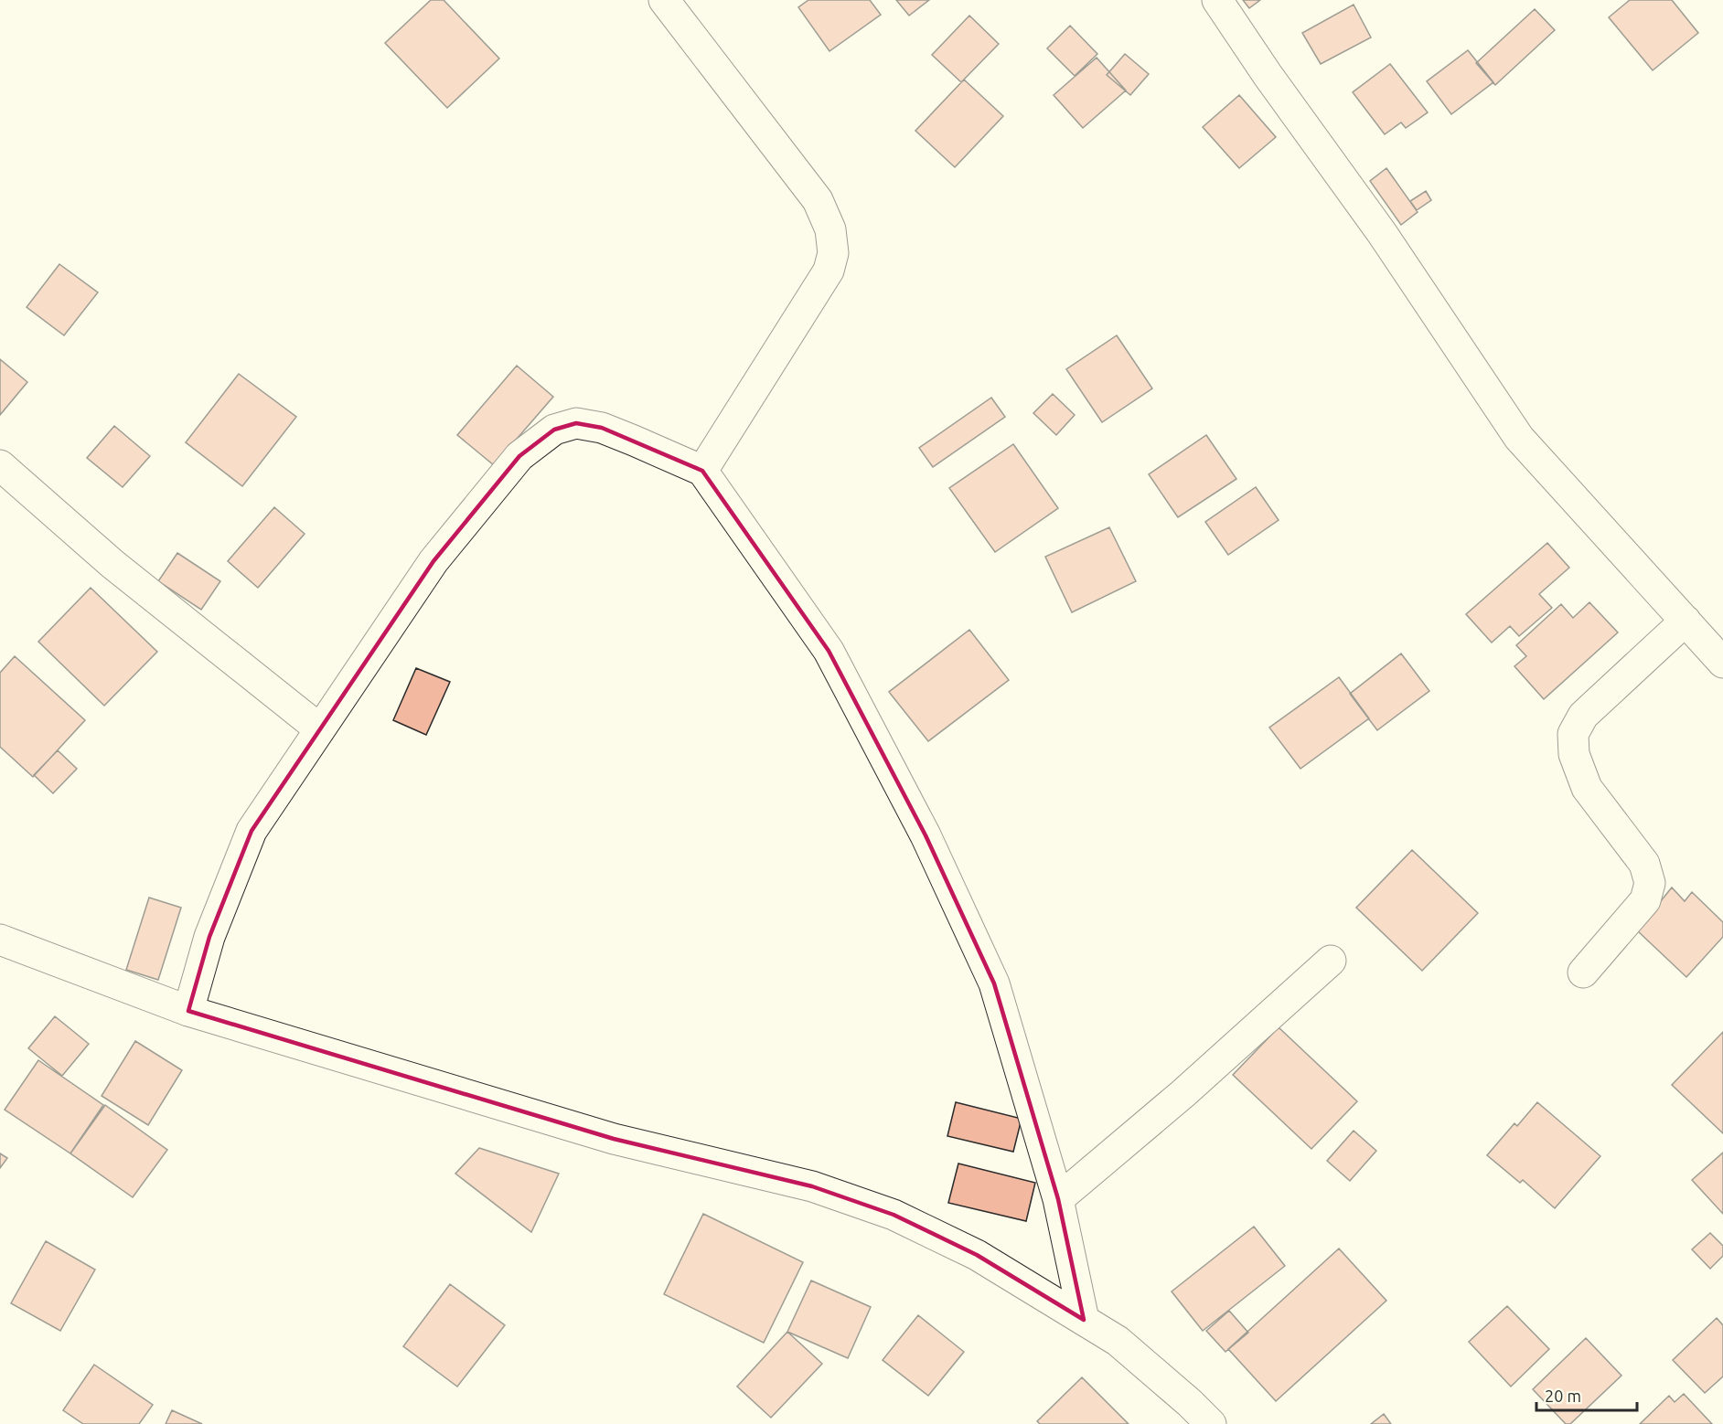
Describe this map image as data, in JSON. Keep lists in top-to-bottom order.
{
  "scale_bar": "20 m"
}
